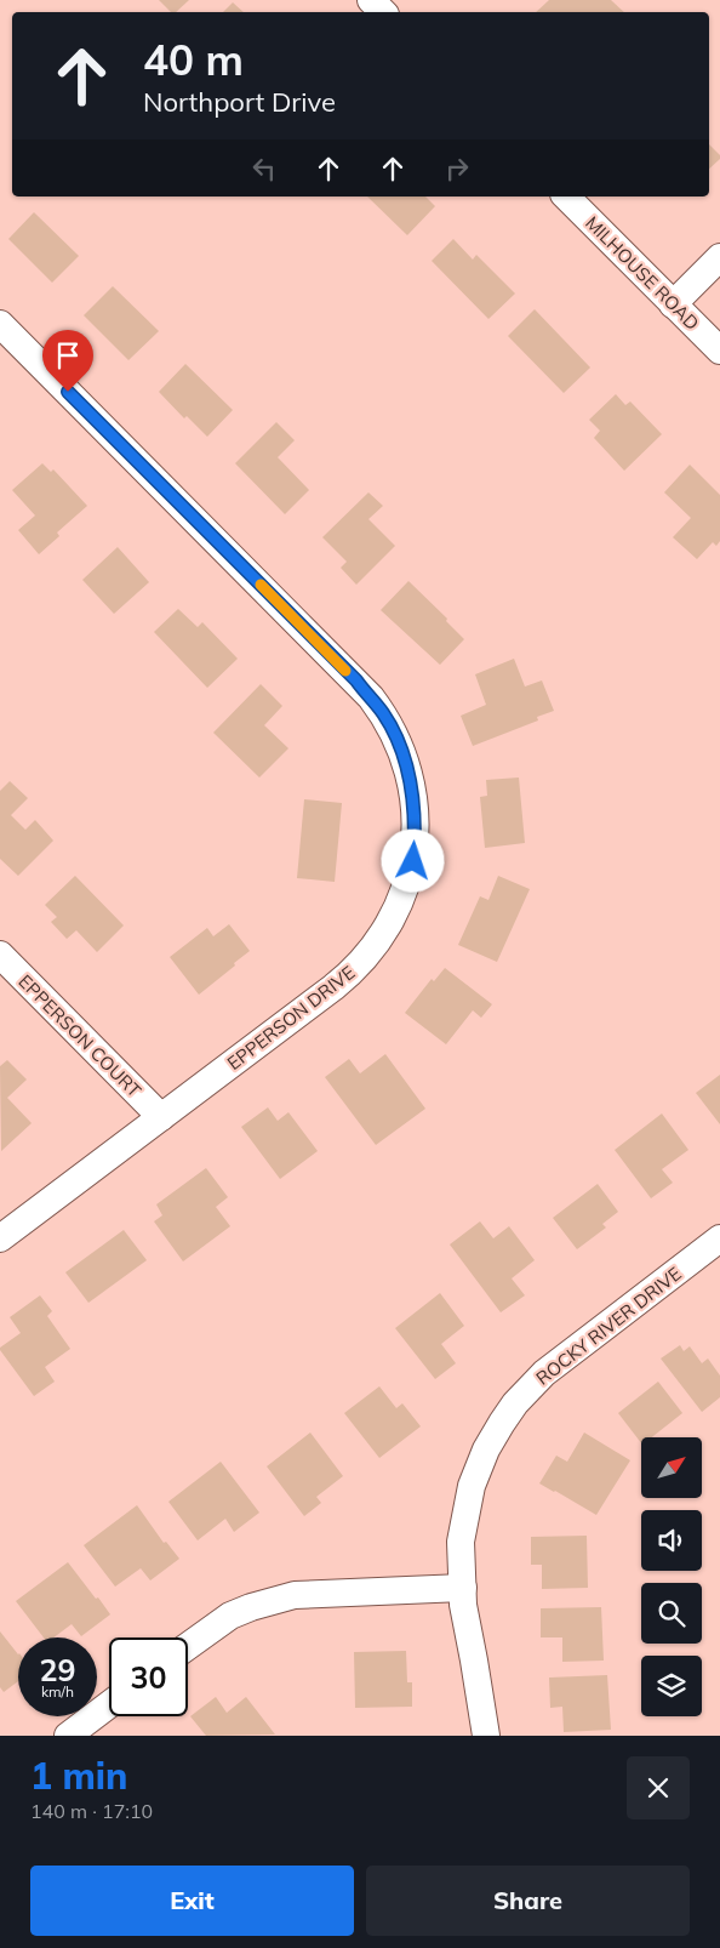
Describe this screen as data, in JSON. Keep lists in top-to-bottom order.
{
  "streets": {
    "street": [
      "MILHOUSE ROAD",
      "EPPERSON DRIVE",
      "EPPERSON COURT",
      "ROCKY RIVER DRIVE"
    ]
  },
  "crossings": [
    ["EPPERSON DRIVE", "EPPERSON COURT"]
  ],
  "north": "top right",
  "page": {
    "turn": ["40 m", "Northport Drive"],
    "speed": "29 km/h",
    "limit": "30",
    "heading": ["1 min", "140 m · 17:10"],
    "buttons": ["Exit", "Share"]
  }
}
